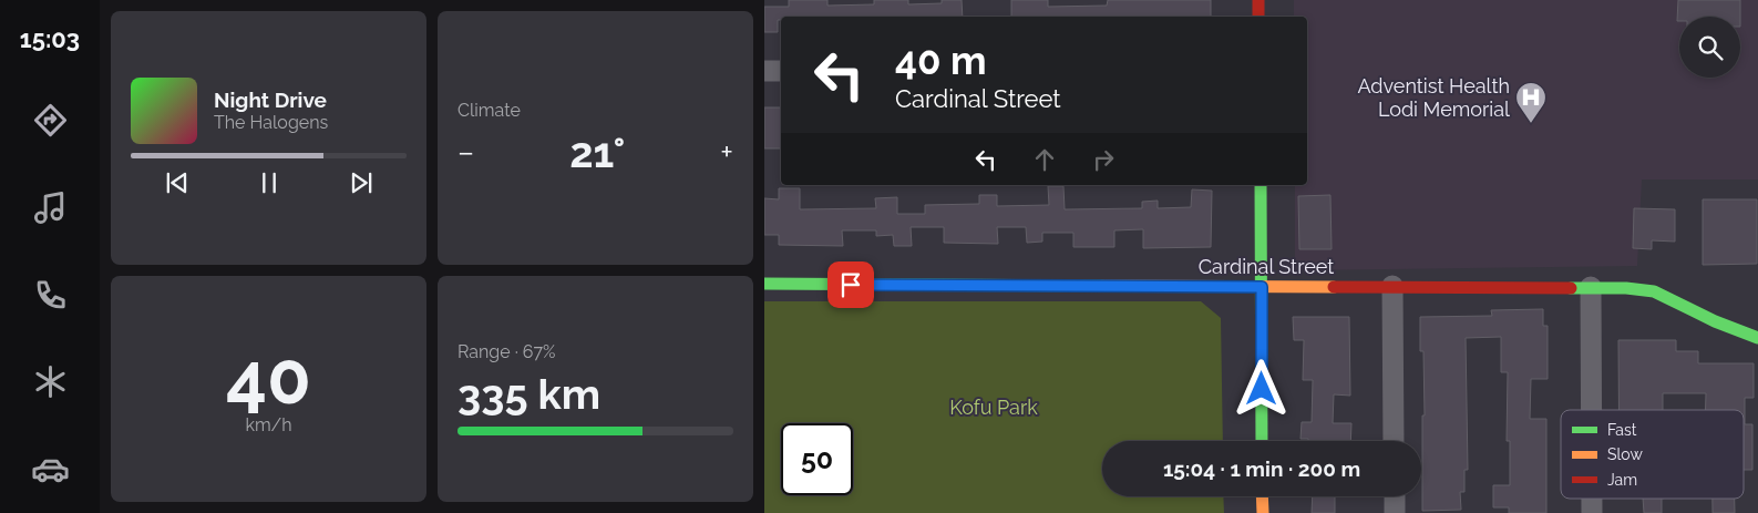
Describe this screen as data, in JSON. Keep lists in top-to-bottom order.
{
  "streets": {
    "street": ["Cardinal Street"]
  },
  "parks": ["Kofu Park"],
  "places": {
    "hospital": ["Adventist Health Lodi Memorial"]
  },
  "legend": ["Fast", "Slow", "Jam"],
  "page": {
    "tabs": "15:03",
    "tile": [
      "Climate",
      ["40", "km/h"],
      ["Range · 67%", "335 km"]
    ],
    "turn": ["40 m", "Cardinal Street"],
    "song": ["Night Drive", "The Halogens"],
    "heat": ["−", "21°", "+"],
    "limit": "50",
    "trip": "15:04 · 1 min · 200 m"
  }
}
